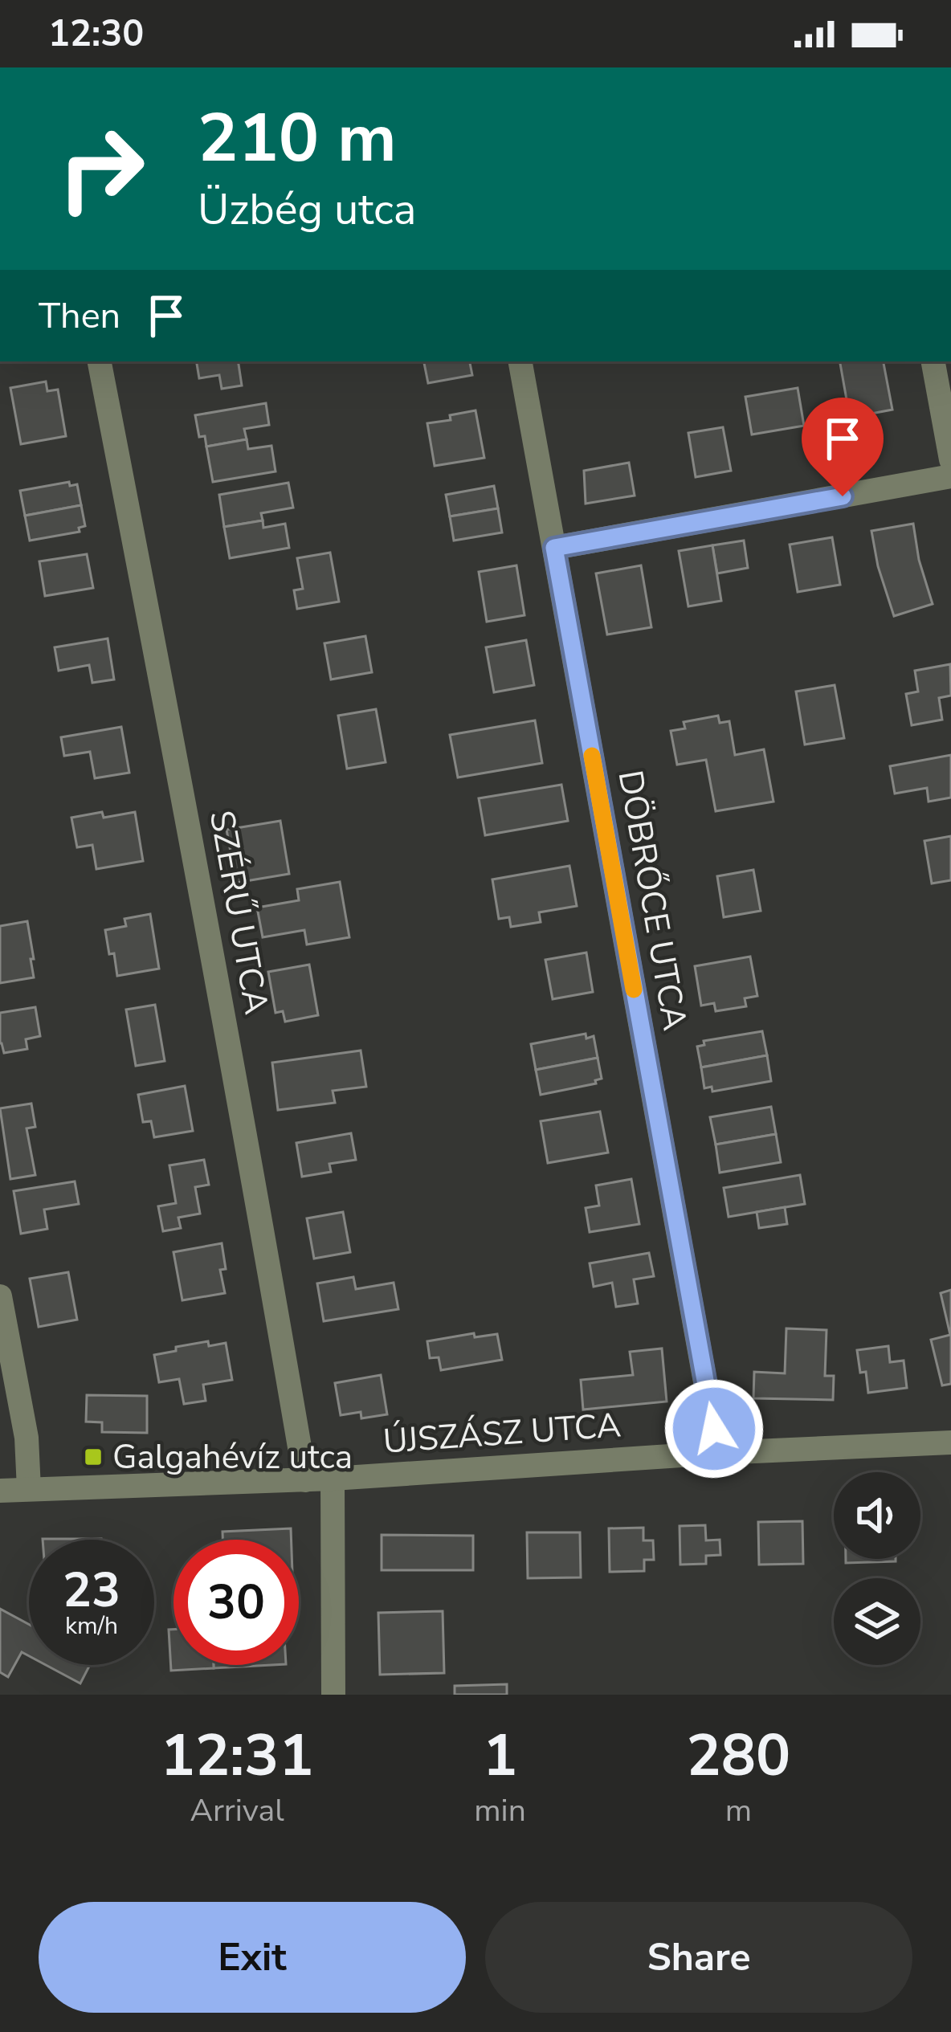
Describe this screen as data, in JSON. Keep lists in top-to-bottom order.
{
  "streets": {
    "street": ["DÖBRŐCE UTCA", "SZÉRŰ UTCA", "ÚJSZÁSZ UTCA"]
  },
  "crossings": [
    ["DÖBRŐCE UTCA", "ÚJSZÁSZ UTCA"],
    ["SZÉRŰ UTCA", "ÚJSZÁSZ UTCA"]
  ],
  "places": {
    "transit": ["Galgahévíz utca"]
  },
  "page": {
    "status": "12:30",
    "turn": ["210 m", "Üzbég utca"],
    "then": "Then",
    "speed": "23 km/h",
    "limit": "30",
    "eta": [
      "12:31",
      "Arrival",
      "1",
      "min",
      "280",
      "m"
    ],
    "buttons": ["Exit", "Share"]
  }
}
